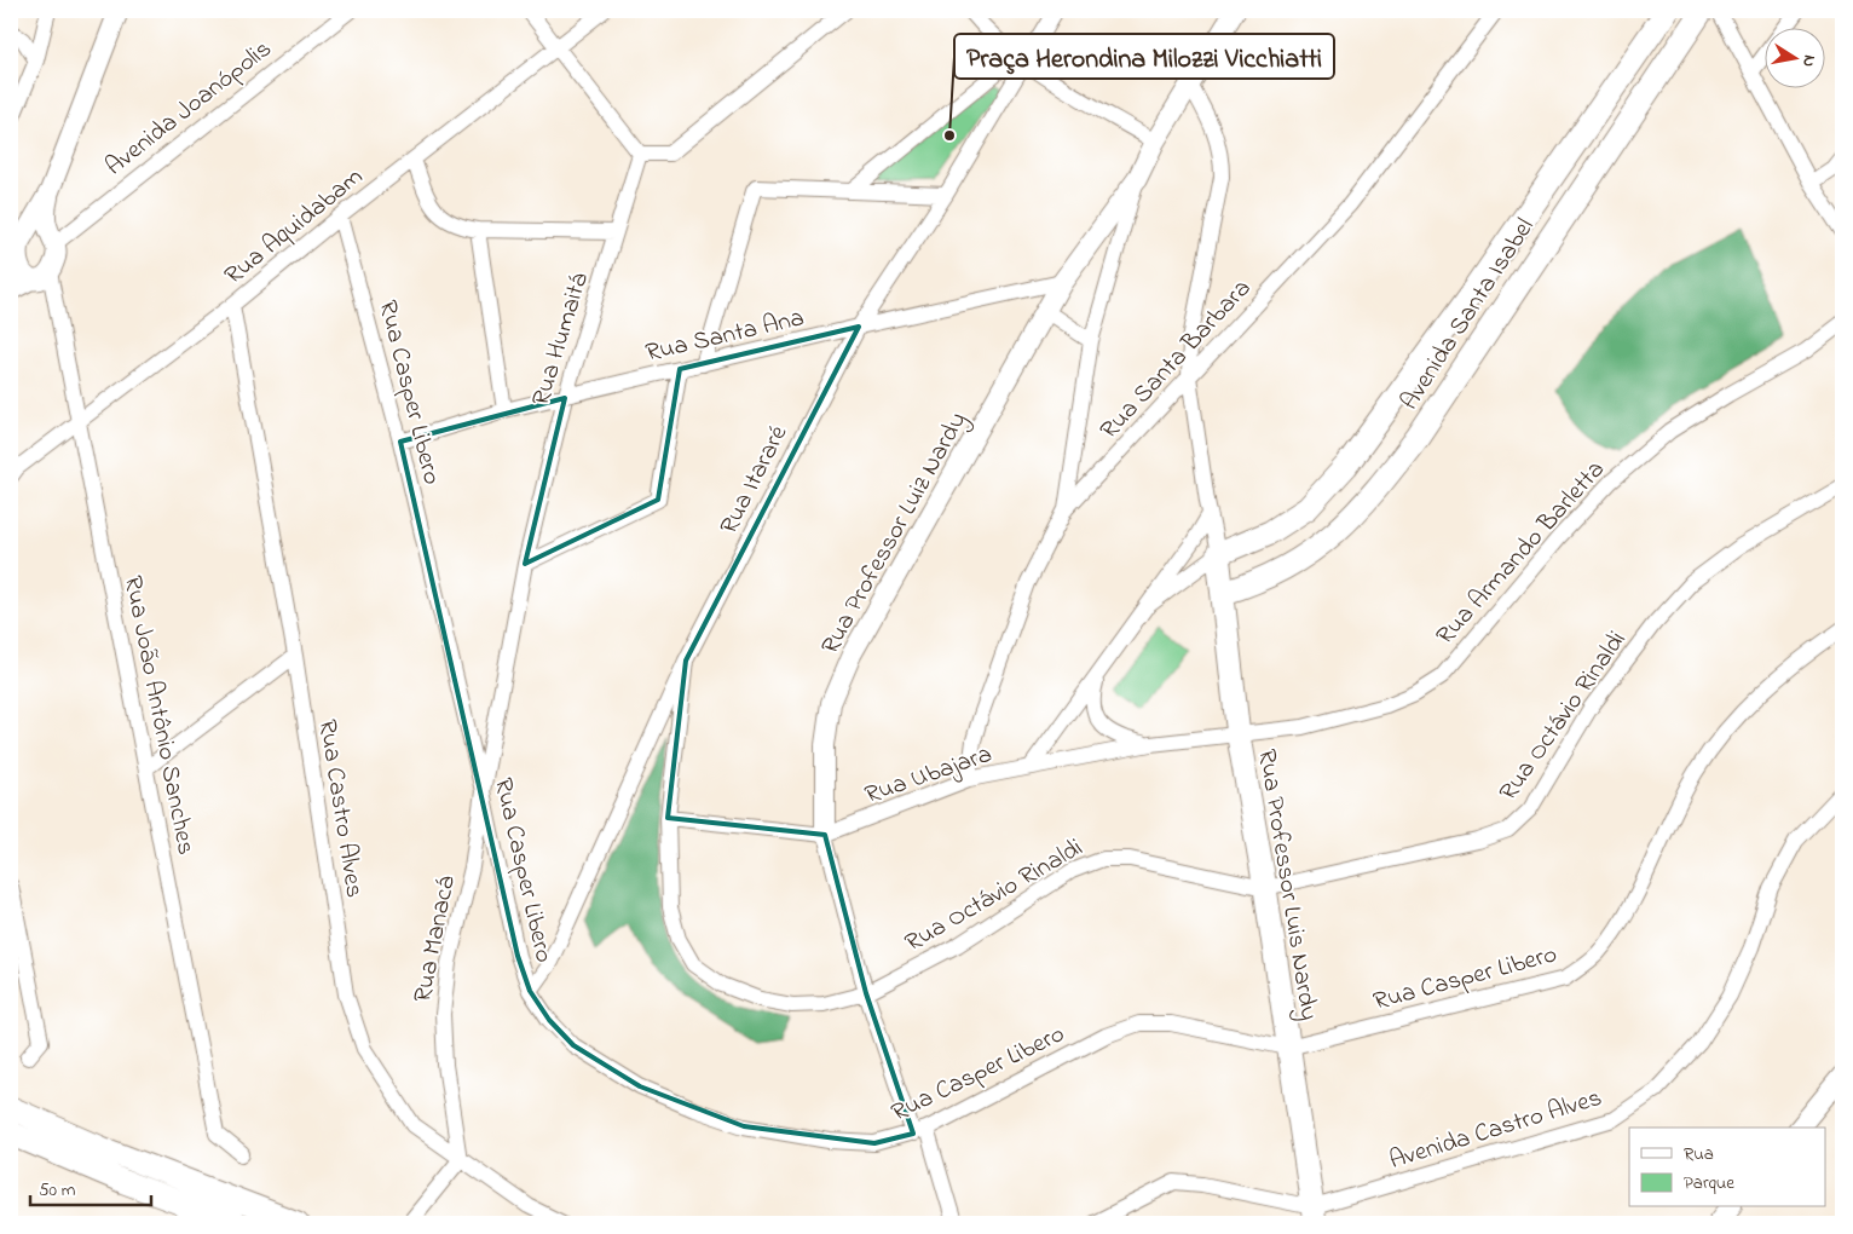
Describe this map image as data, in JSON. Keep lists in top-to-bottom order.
{
  "streets": {
    "main road": ["Avenida Santa Isabel", "Rua Professor Luis Nardy"],
    "street": [
      "Avenida Joanópolis",
      "Rua Aquidabam",
      "Rua Santa Ana",
      "Rua Humaitá",
      "Rua Santa Barbara",
      "Rua Casper Libero",
      "Rua Itararé",
      "Rua Professor Luiz Nardy",
      "Rua Armando Barletta",
      "Rua João Antônio Sanches",
      "Rua Octávio Rinaldi",
      "Rua Ubajara",
      "Rua Castro Alves",
      "Rua Manacá",
      "Avenida Castro Alves"
    ]
  },
  "crossings": [
    ["Avenida Joanópolis", "Rua João Antônio Sanches"],
    ["Rua Aquidabam", "Rua Casper Libero"],
    ["Rua Aquidabam", "Rua João Antônio Sanches"],
    ["Rua Aquidabam", "Rua Castro Alves"],
    ["Avenida Santa Isabel", "Rua Professor Luis Nardy"],
    ["Rua Santa Ana", "Rua Humaitá"],
    ["Rua Santa Ana", "Rua Casper Libero"],
    ["Rua Santa Ana", "Rua Itararé"],
    ["Rua Santa Ana", "Rua Professor Luiz Nardy"],
    ["Rua Humaitá", "Rua Casper Libero"],
    ["Rua Humaitá", "Rua Manacá"],
    ["Rua Santa Barbara", "Rua Ubajara"],
    ["Rua Casper Libero", "Rua Itararé"],
    ["Rua Casper Libero", "Rua Professor Luiz Nardy"],
    ["Rua Casper Libero", "Rua Professor Luis Nardy"],
    ["Rua Casper Libero", "Rua Manacá"],
    ["Rua Itararé", "Rua Octávio Rinaldi"],
    ["Rua Professor Luiz Nardy", "Rua Octávio Rinaldi"],
    ["Rua Professor Luiz Nardy", "Rua Ubajara"],
    ["Rua Armando Barletta", "Rua Ubajara"],
    ["Rua Armando Barletta", "Rua Professor Luis Nardy"],
    ["Rua Octávio Rinaldi", "Rua Ubajara"],
    ["Rua Octávio Rinaldi", "Rua Professor Luis Nardy"],
    ["Rua Ubajara", "Rua Professor Luis Nardy"],
    ["Rua Castro Alves", "Rua Manacá"],
    ["Rua Professor Luis Nardy", "Avenida Castro Alves"]
  ],
  "places": ["Praça Herondina Milozzi Vicchiatti"],
  "legend": ["Rua", "Parque"],
  "scale_bar": "50 m",
  "north": "right"
}
